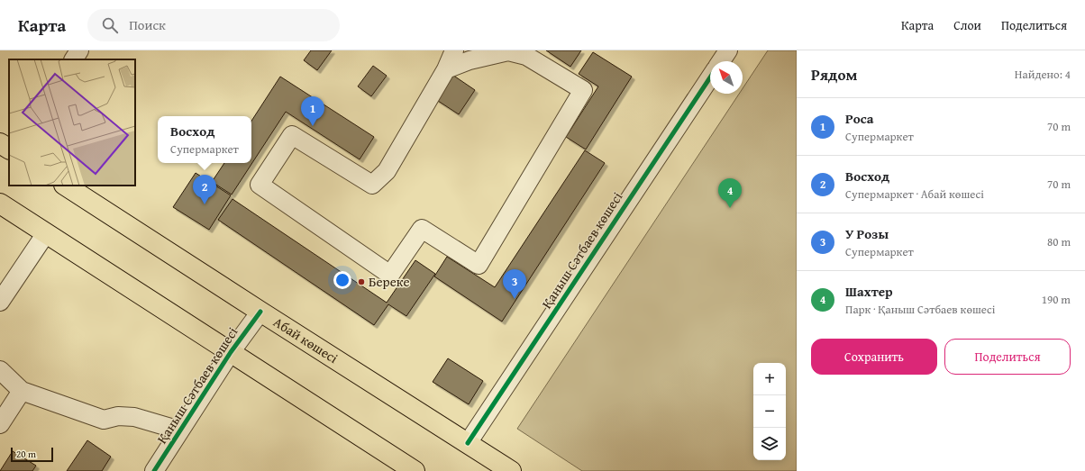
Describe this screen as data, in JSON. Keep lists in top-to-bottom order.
{
  "streets": {
    "main road": ["Абай көшесі"],
    "street": ["Қаныш Сәтбаев көшесі"]
  },
  "crossings": [
    ["Қаныш Сәтбаев көшесі", "Абай көшесі"]
  ],
  "places": ["Береке"],
  "scale_bar": "20 m",
  "north": "top left",
  "page": {
    "header": "Карта",
    "search": "Поиск",
    "nav": ["Карта", "Слои", "Поделиться"],
    "heading": ["Рядом", "Найдено: 4"],
    "pins": [
      "1",
      "2",
      "4",
      "3"
    ],
    "list": [
      {
        "mark": "1",
        "name": "Роса",
        "note": "Супермаркет",
        "value": "70 m"
      },
      {
        "mark": "2",
        "name": "Восход",
        "note": "Супермаркет · Абай көшесі",
        "value": "70 m"
      },
      {
        "mark": "3",
        "name": "У Розы",
        "note": "Супермаркет",
        "value": "80 m"
      },
      {
        "mark": "4",
        "name": "Шахтер",
        "note": "Парк · Қаныш Сәтбаев көшесі",
        "value": "190 m"
      }
    ],
    "popup": ["Восход", "Супермаркет"],
    "buttons": ["Сохранить", "Поделиться"],
    "map_buttons": ["+", "−"],
    "scale": "20 m"
  }
}
